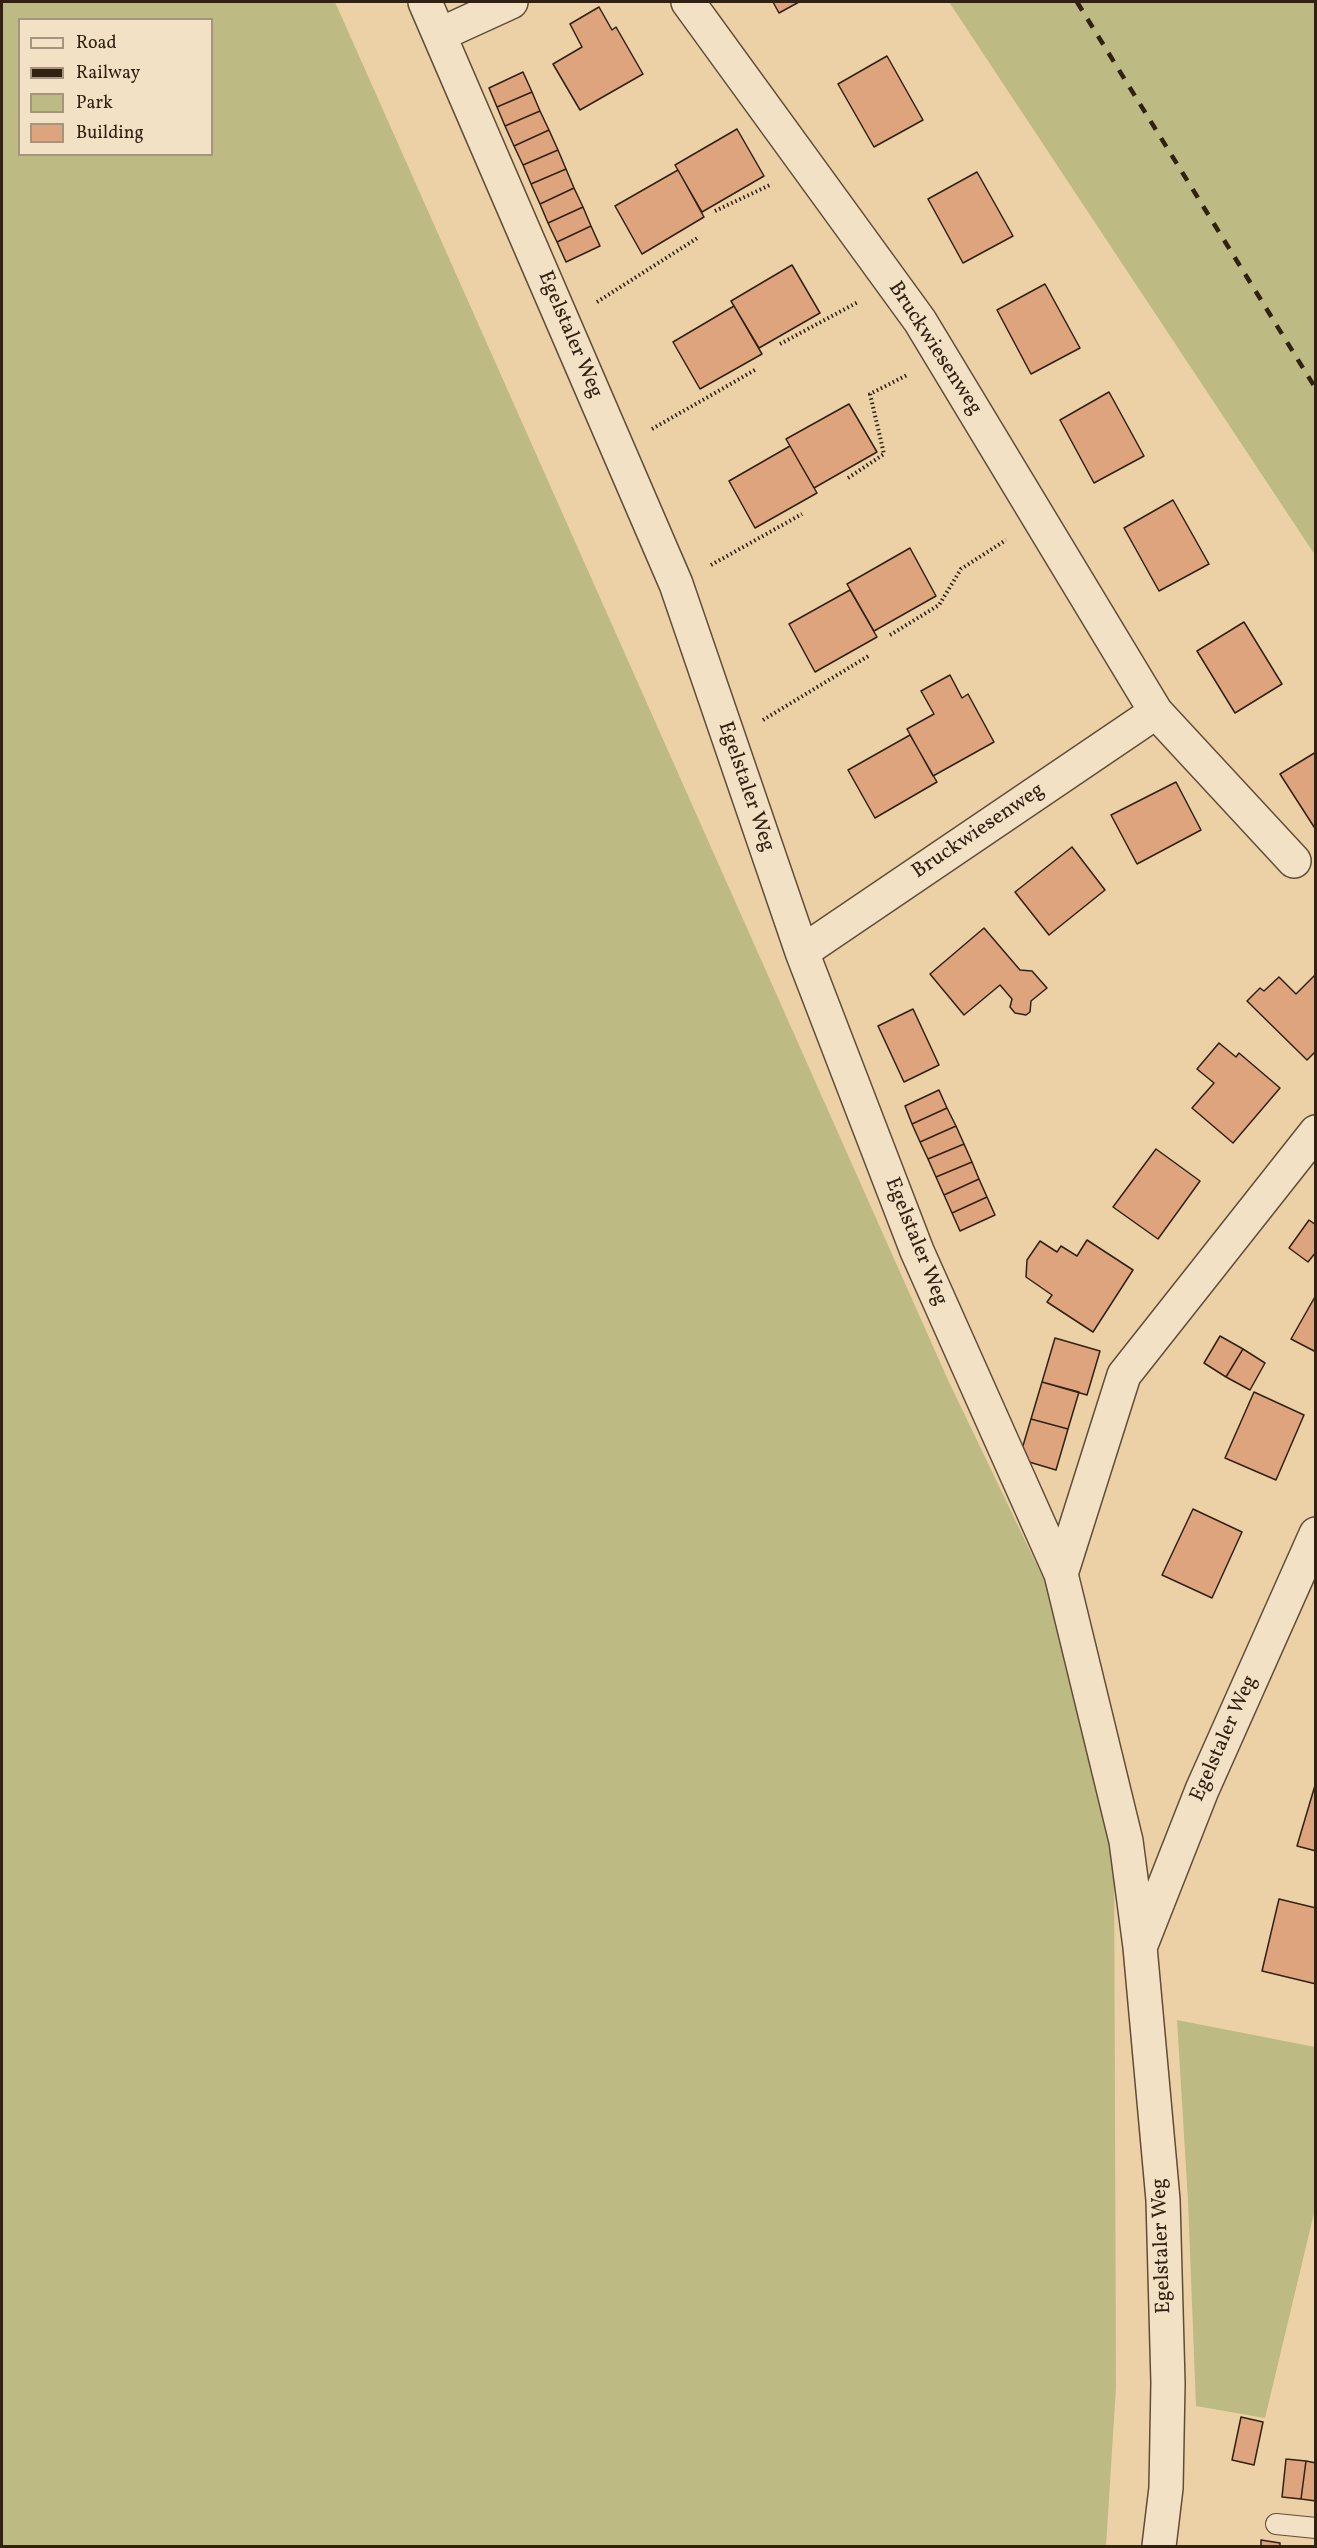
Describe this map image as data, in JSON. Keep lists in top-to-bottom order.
{
  "streets": {
    "street": ["Egelstaler Weg", "Bruckwiesenweg"]
  },
  "crossings": [
    ["Egelstaler Weg", "Bruckwiesenweg"]
  ],
  "legend": [
    "Road",
    "Railway",
    "Park",
    "Building"
  ]
}
